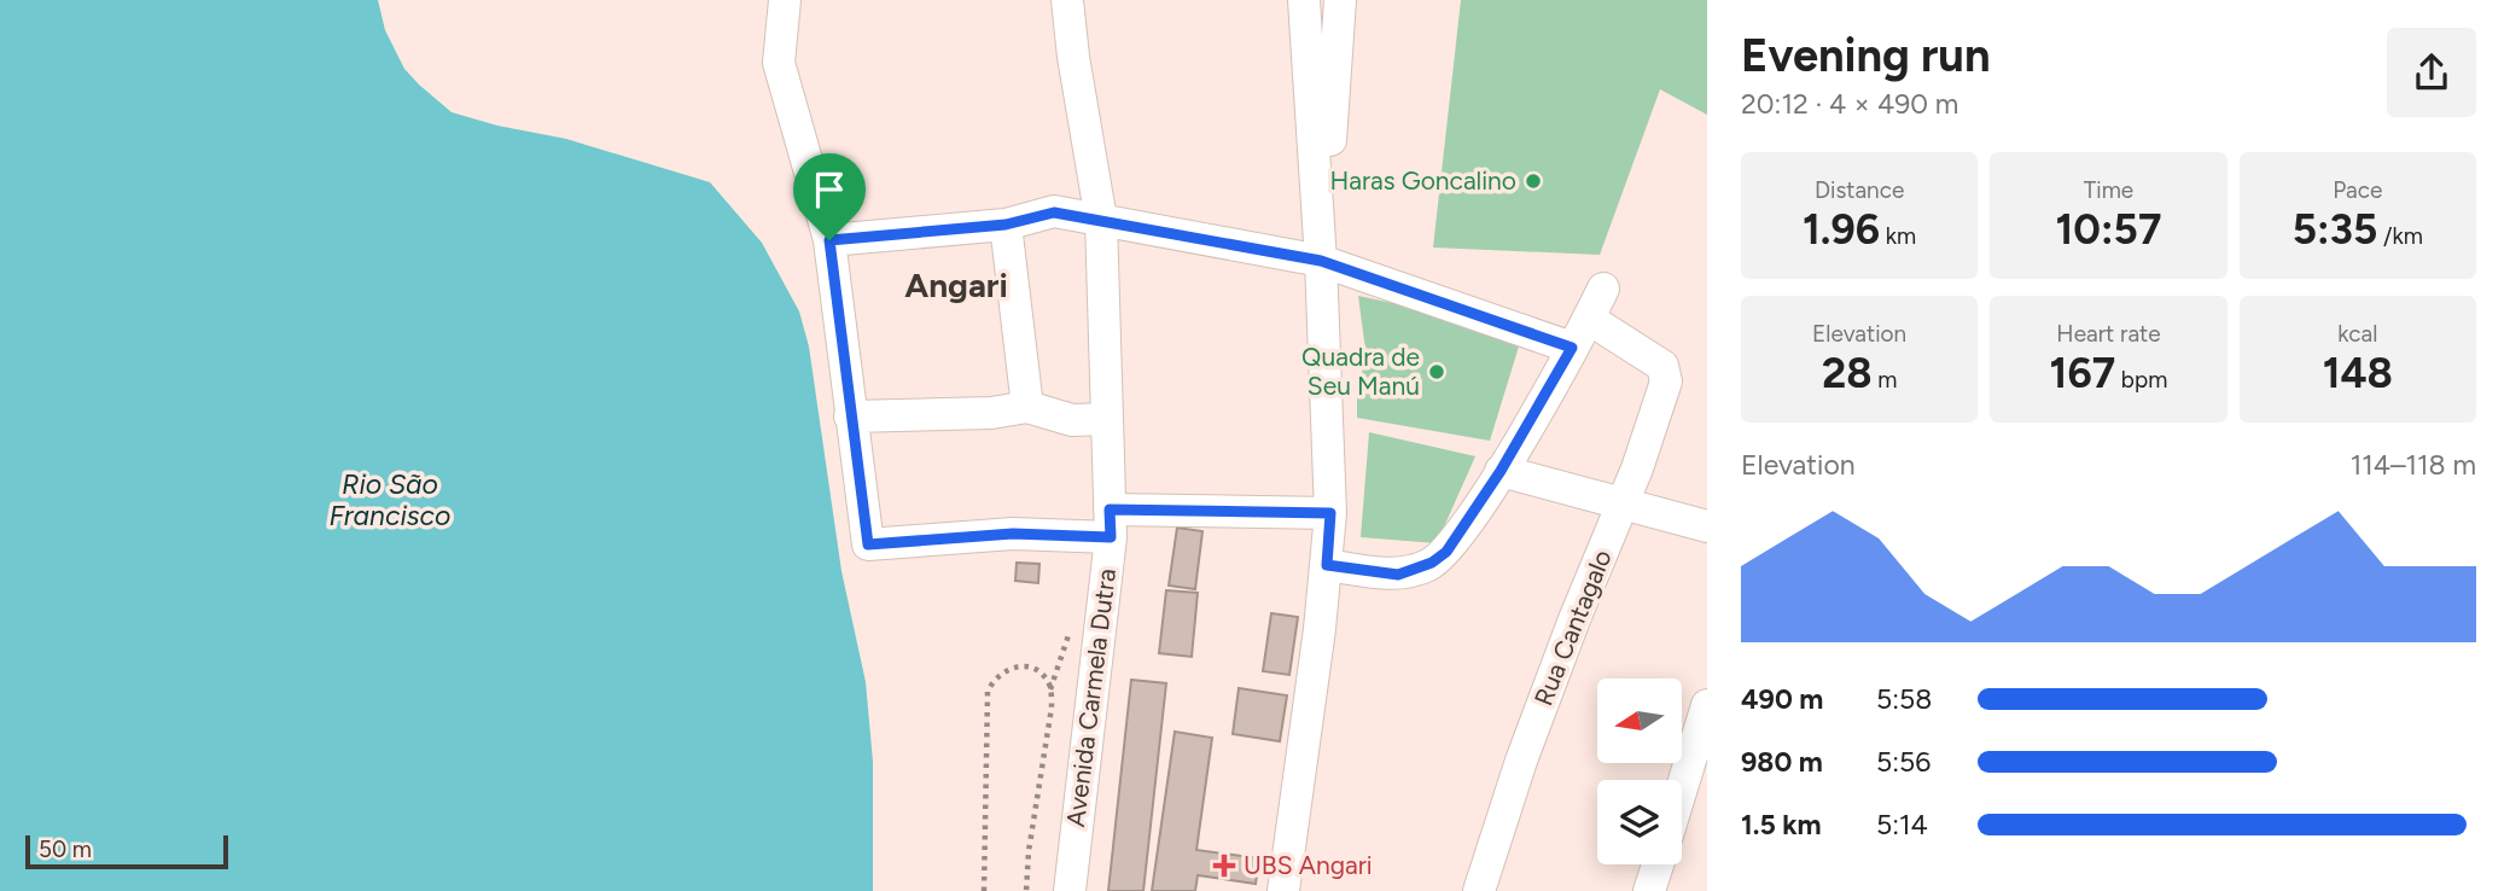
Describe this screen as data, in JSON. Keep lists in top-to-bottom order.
{
  "streets": {
    "street": ["Rua Cantagalo", "Avenida Carmela Dutra"]
  },
  "districts": ["Angari"],
  "water": ["Rio São Francisco"],
  "places": {
    "other": ["Haras Goncalino", "Quadra de Seu Manú"],
    "health": ["UBS Angari"]
  },
  "scale_bar": "50 m",
  "north": "left",
  "page": {
    "heading": ["Evening run", "20:12 · 4 × 490 m"],
    "stats": [
      ["Distance", "1.96 km"],
      ["Time", "10:57"],
      ["Pace", "5:35 /km"],
      ["Elevation", "28 m"],
      ["Heart rate", "167 bpm"],
      ["kcal", "148"]
    ],
    "chart": ["Elevation", "114–118 m"],
    "list": [
      {
        "name": "490 m",
        "note": "5:58"
      },
      {
        "name": "980 m",
        "note": "5:56"
      },
      {
        "name": "1.5 km",
        "note": "5:14"
      }
    ],
    "scale": "50 m"
  }
}
